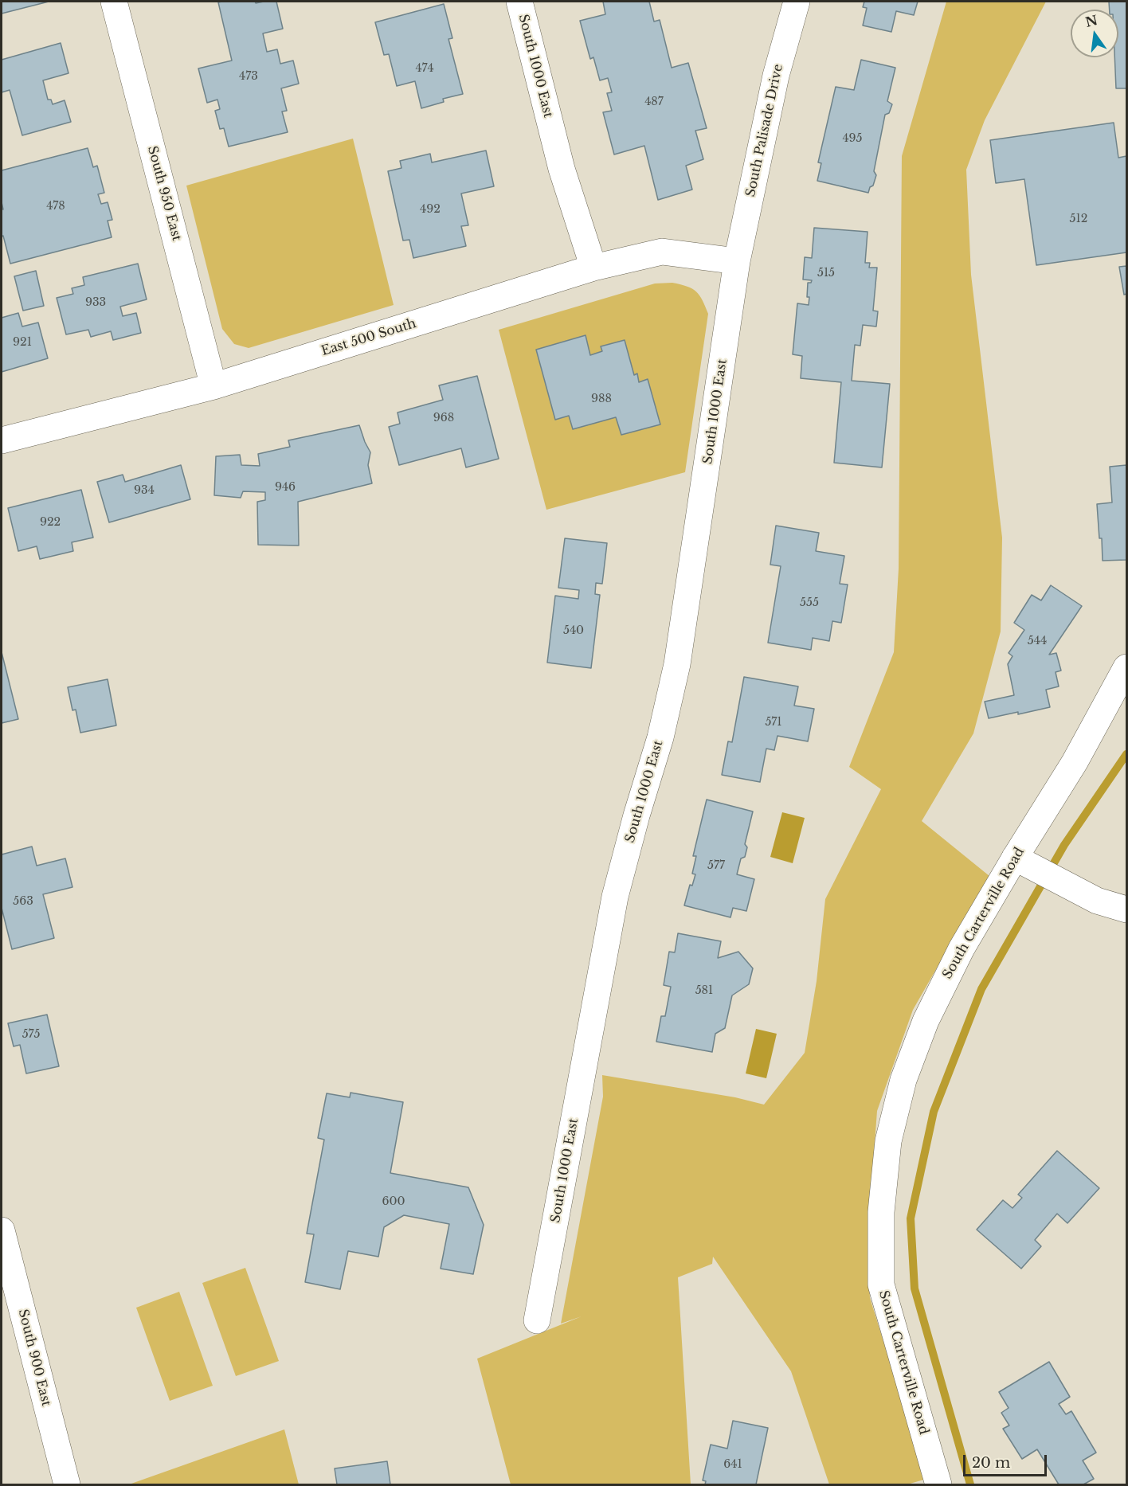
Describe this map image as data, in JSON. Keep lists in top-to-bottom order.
{
  "streets": {
    "street": [
      "South 1000 East",
      "South Palisade Drive",
      "South 950 East",
      "East 500 South",
      "South Carterville Road",
      "South 900 East"
    ]
  },
  "crossings": [
    ["South 1000 East", "South Palisade Drive"],
    ["South 1000 East", "East 500 South"],
    ["South Palisade Drive", "East 500 South"],
    ["South 950 East", "East 500 South"]
  ],
  "house_numbers": [
    "474",
    "473",
    "487",
    "495",
    "478",
    "492",
    "512",
    "515",
    "933",
    "921",
    "988",
    "968",
    "946",
    "934",
    "922",
    "555",
    "540",
    "544",
    "571",
    "577",
    "563",
    "581",
    "575",
    "600",
    "641"
  ],
  "scale_bar": "20 m",
  "north": "top"
}
